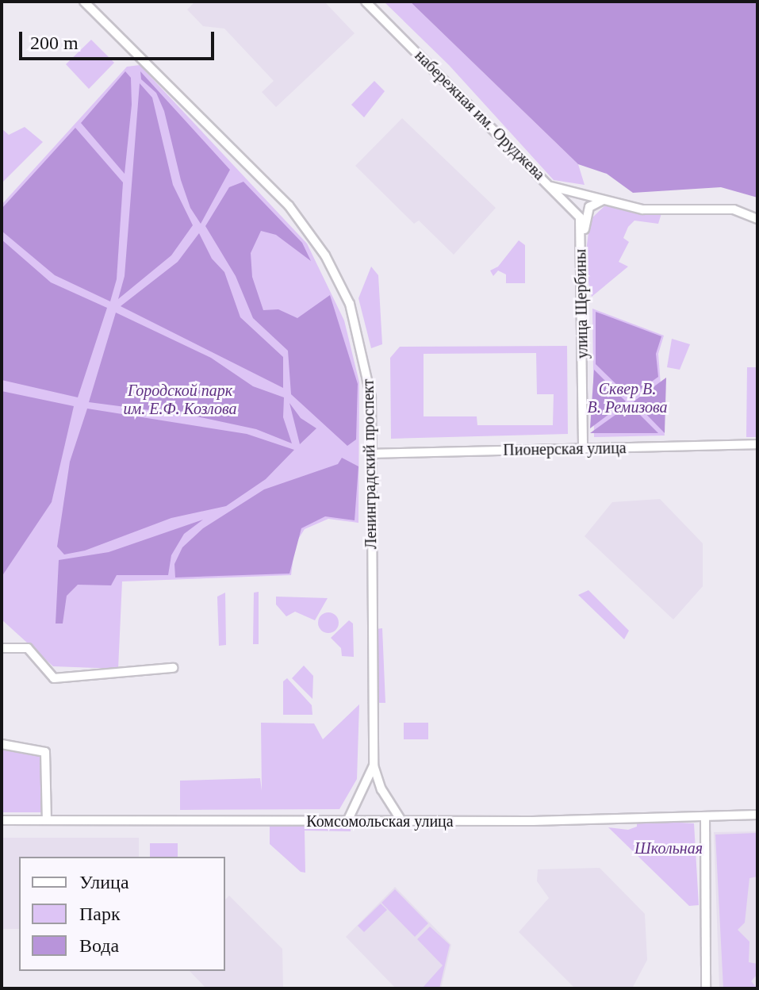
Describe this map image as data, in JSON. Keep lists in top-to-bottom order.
{
  "streets": {
    "street": [
      "набережная им. Оруджева",
      "улица Щербины",
      "Пионерская улица",
      "Ленинградский проспект",
      "Комсомольская улица"
    ]
  },
  "crossings": [
    ["набережная им. Оруджева", "улица Щербины"],
    ["улица Щербины", "Пионерская улица"],
    ["Пионерская улица", "Ленинградский проспект"]
  ],
  "parks": ["Сквер В. В. Ремизова", "Городской парк им. Е.Ф. Козлова", "Школьная"],
  "legend": ["Улица", "Парк", "Вода"],
  "scale_bar": "200 m"
}
